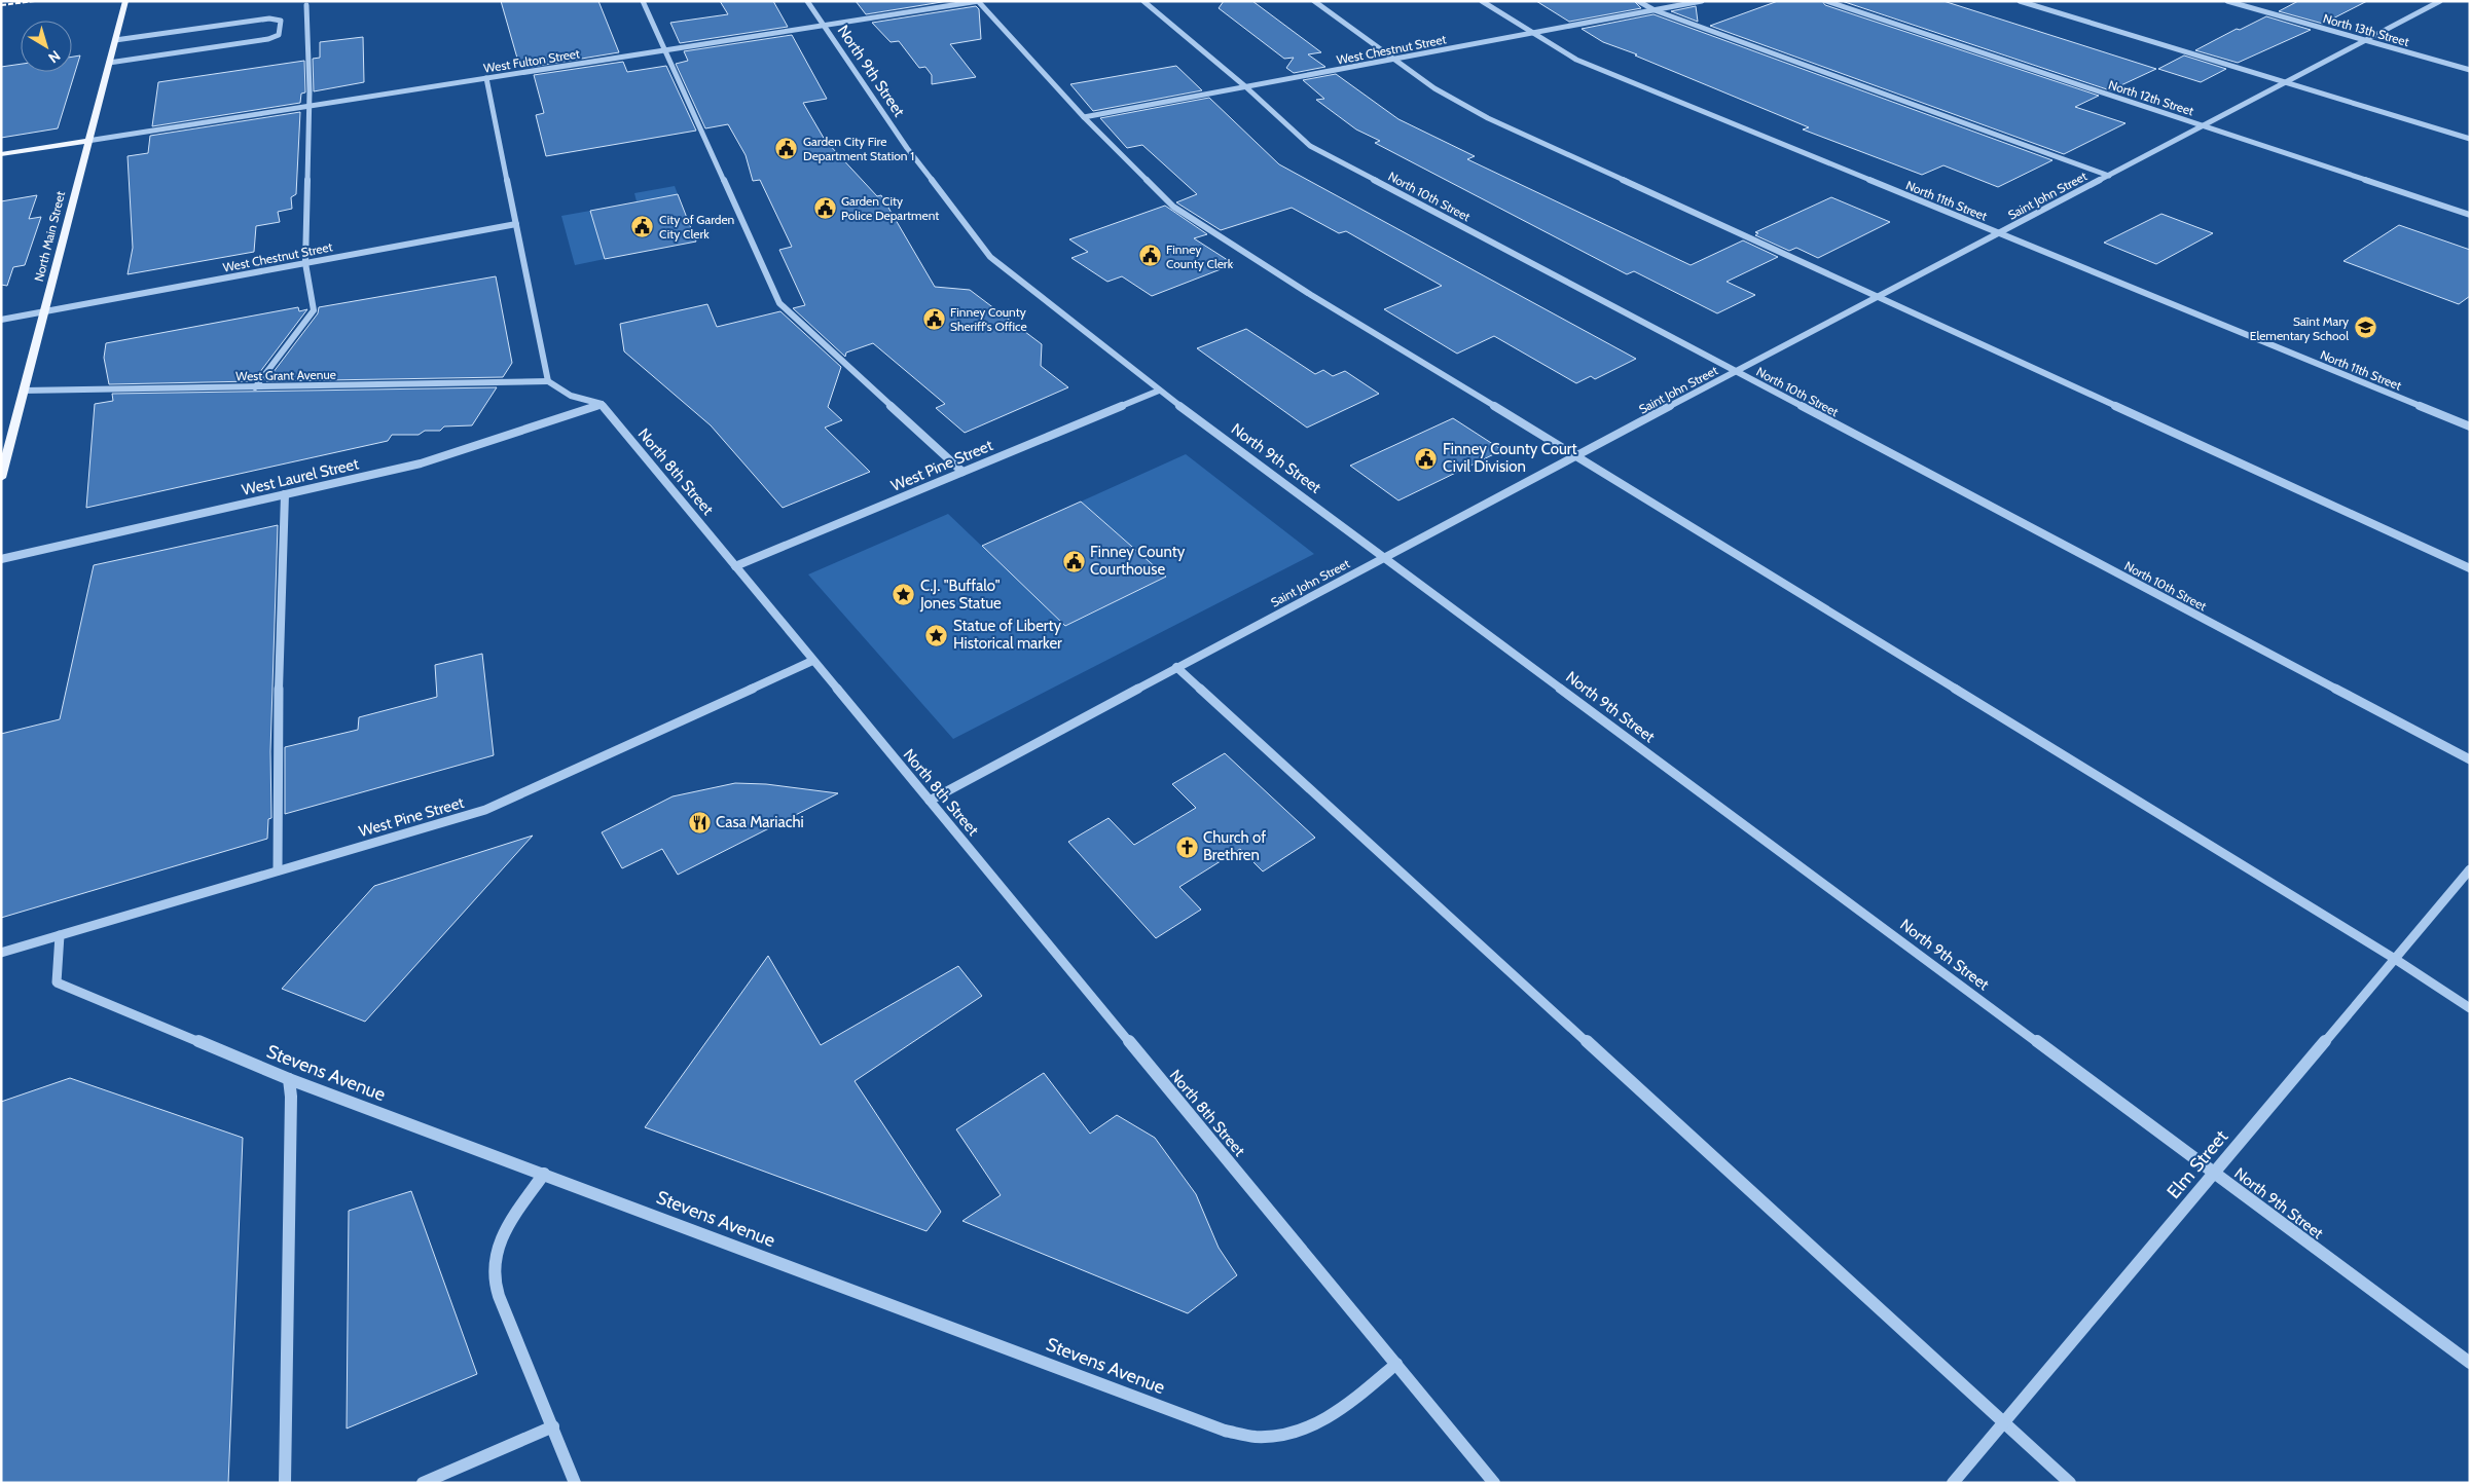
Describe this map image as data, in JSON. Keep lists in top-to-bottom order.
{
  "streets": {
    "main road": ["North Main Street"],
    "street": [
      "North 13th Street",
      "West Chestnut Street",
      "West Fulton Street",
      "North 9th Street",
      "North 12th Street",
      "Saint John Street",
      "North 10th Street",
      "North 11th Street",
      "West Grant Avenue",
      "West Pine Street",
      "North 8th Street",
      "West Laurel Street",
      "Stevens Avenue",
      "Elm Street"
    ]
  },
  "crossings": [
    ["North 13th Street", "Saint John Street"],
    ["West Chestnut Street", "North 10th Street"],
    ["West Chestnut Street", "North 11th Street"],
    ["West Chestnut Street", "North Main Street"],
    ["West Fulton Street", "North 9th Street"],
    ["West Fulton Street", "North Main Street"],
    ["North 9th Street", "Saint John Street"],
    ["North 9th Street", "West Pine Street"],
    ["North 9th Street", "Elm Street"],
    ["North 12th Street", "Saint John Street"],
    ["Saint John Street", "North 10th Street"],
    ["Saint John Street", "North 11th Street"],
    ["Saint John Street", "North 8th Street"],
    ["North Main Street", "West Grant Avenue"],
    ["West Pine Street", "North 8th Street"],
    ["West Pine Street", "Stevens Avenue"],
    ["North 8th Street", "West Laurel Street"],
    ["North 8th Street", "Stevens Avenue"]
  ],
  "places": {
    "public building": [
      "Garden City Fire Department Station 1",
      "Garden City Police Department",
      "City of Garden City Clerk",
      "Finney County Clerk",
      "Finney County Sheriff's Office",
      "Finney County Court Civil Division",
      "Finney County Courthouse"
    ],
    "school or university": ["Saint Mary Elementary School"],
    "place": ["C.J. \"Buffalo\" Jones Statue", "Statue of Liberty Historical marker"],
    "restaurant": ["Casa Mariachi"],
    "church": ["Church of Brethren"]
  },
  "north": "bottom right"
}
